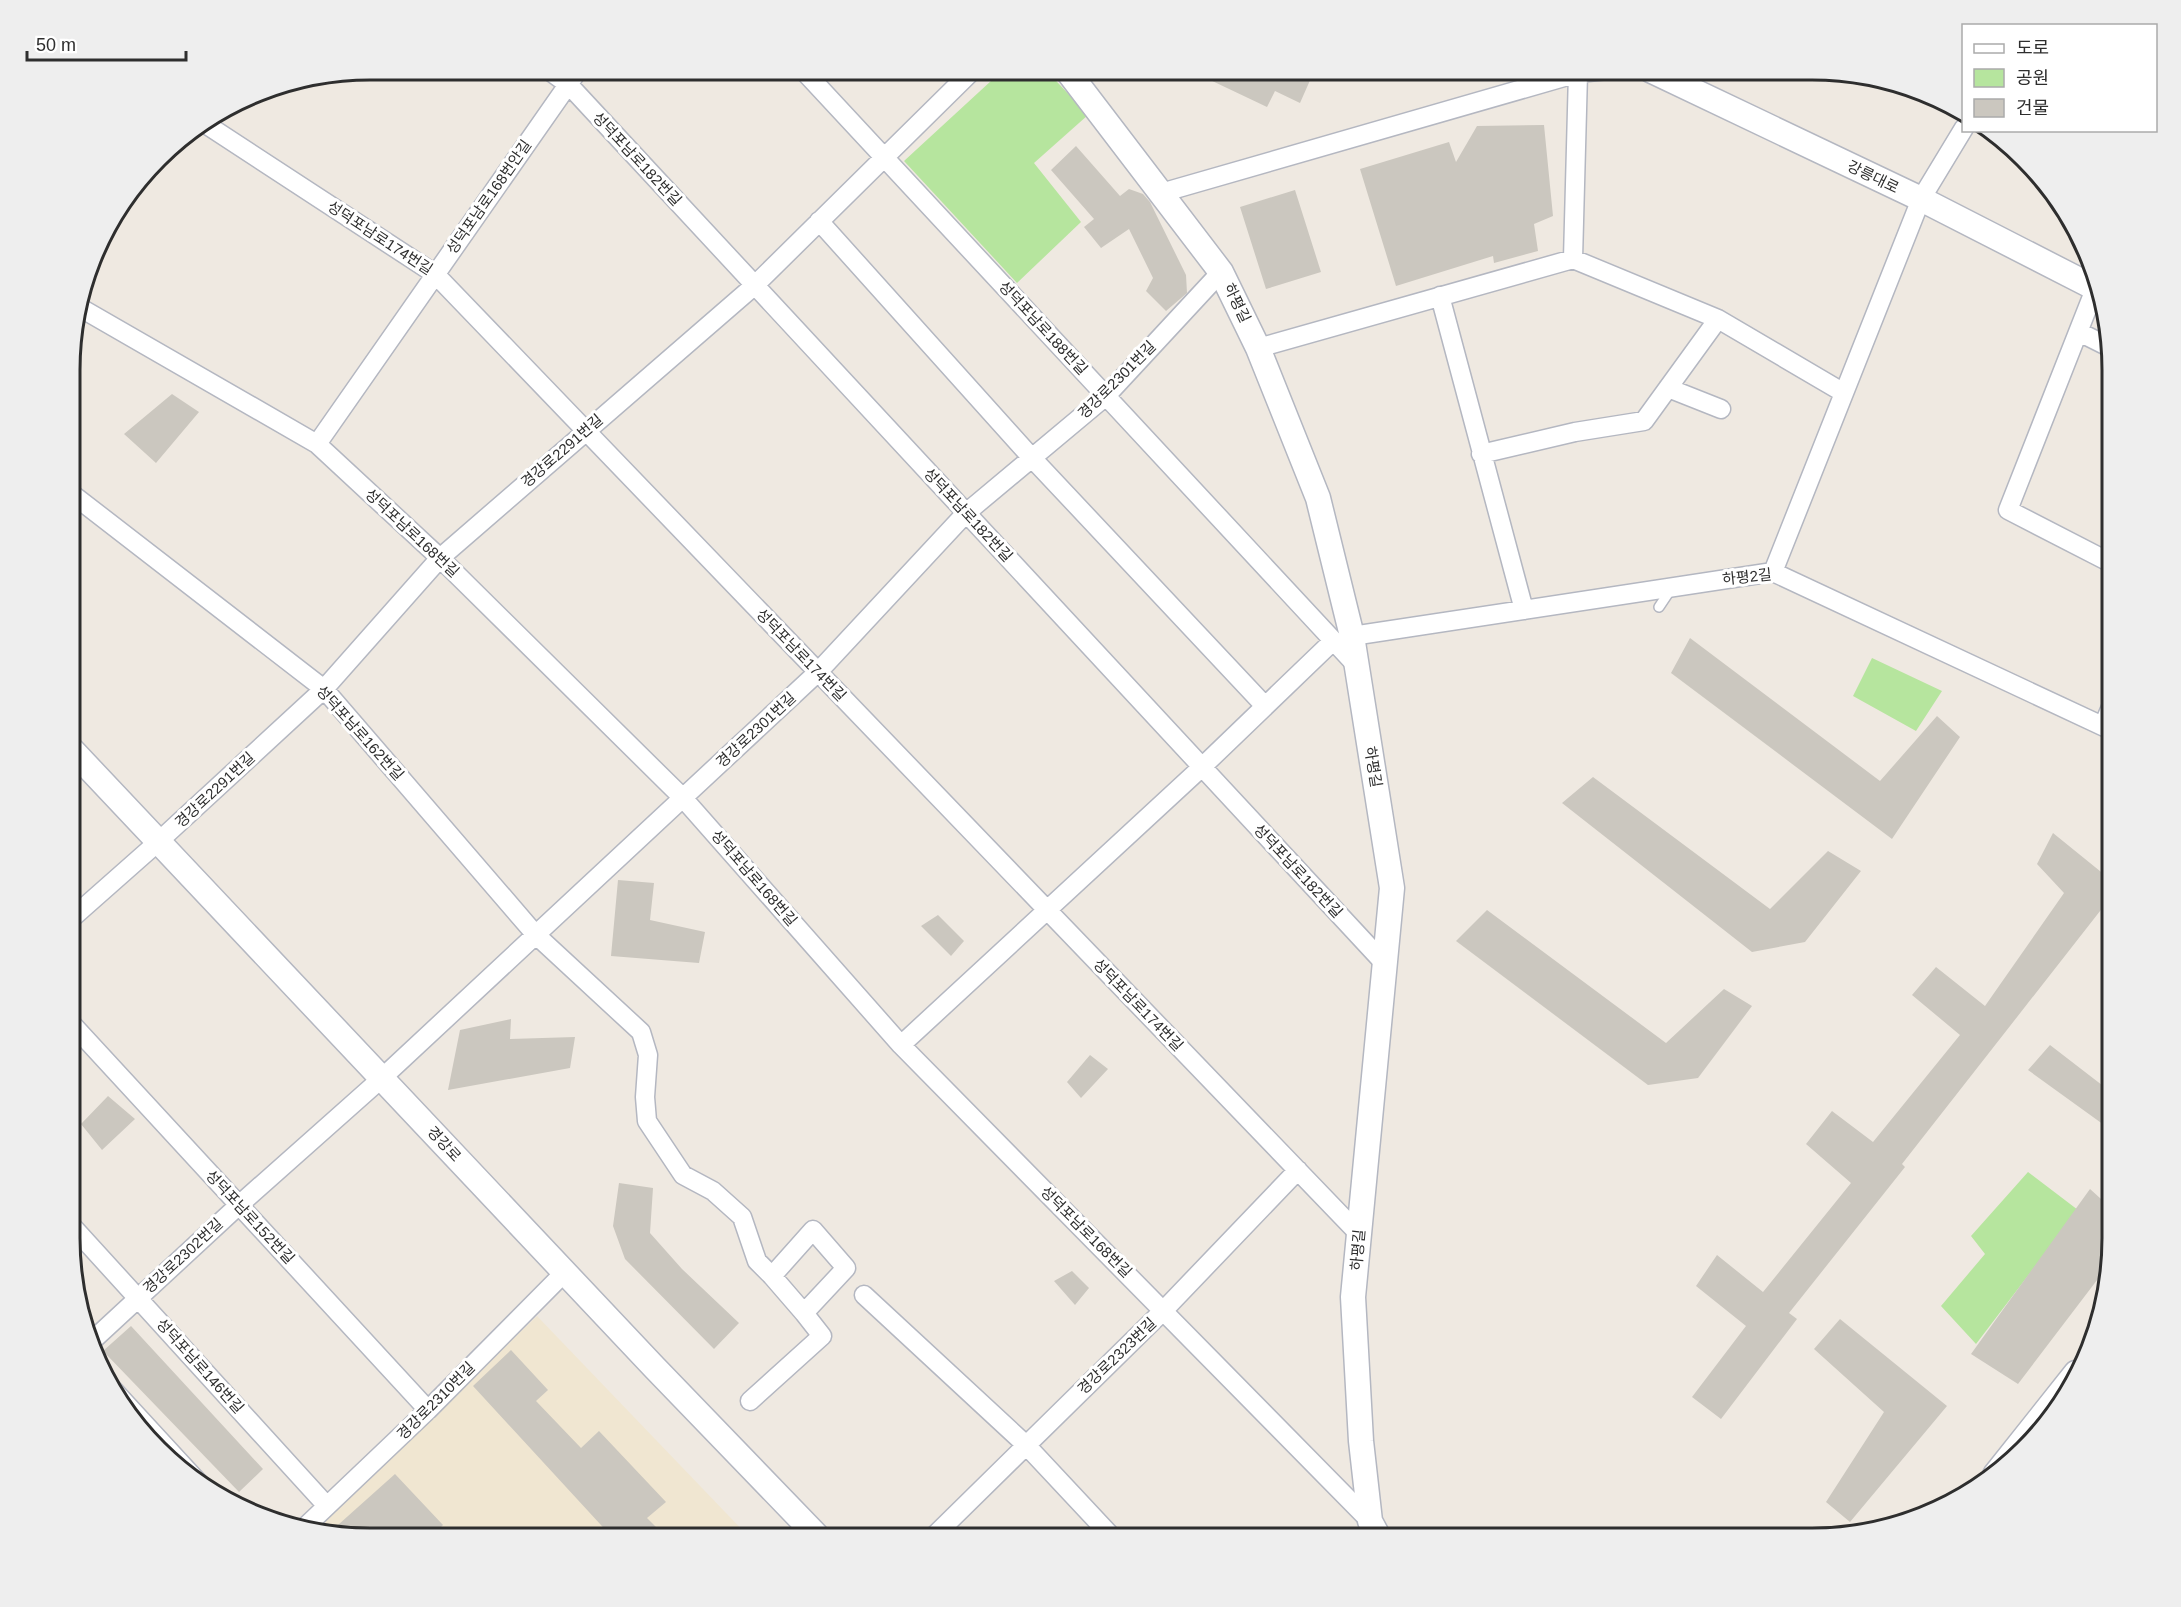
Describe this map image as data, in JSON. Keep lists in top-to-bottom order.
{
  "streets": {
    "street": [
      "성덕포남로182번길",
      "강릉대로",
      "성덕포남로168번안길",
      "성덕포남로174번길",
      "하평길",
      "성덕포남로188번길",
      "경강로2301번길",
      "경강로2291번길",
      "성덕포남로168번길",
      "하평2길",
      "성덕포남로162번길",
      "경강로",
      "성덕포남로152번길",
      "경강로2302번길",
      "경강로2323번길",
      "성덕포남로146번길",
      "경강로2310번길"
    ]
  },
  "crossings": [
    ["성덕포남로182번길", "성덕포남로168번안길"],
    ["성덕포남로182번길", "하평길"],
    ["성덕포남로182번길", "경강로2301번길"],
    ["성덕포남로182번길", "경강로2291번길"],
    ["성덕포남로168번안길", "성덕포남로174번길"],
    ["성덕포남로168번안길", "성덕포남로168번길"],
    ["성덕포남로174번길", "하평길"],
    ["성덕포남로174번길", "경강로2301번길"],
    ["성덕포남로174번길", "경강로2291번길"],
    ["성덕포남로174번길", "경강로2323번길"],
    ["하평길", "성덕포남로188번길"],
    ["하평길", "경강로2301번길"],
    ["하평길", "하평2길"],
    ["성덕포남로188번길", "경강로2301번길"],
    ["성덕포남로188번길", "경강로2291번길"],
    ["성덕포남로188번길", "하평2길"],
    ["경강로2301번길", "성덕포남로168번길"],
    ["경강로2301번길", "성덕포남로162번길"],
    ["경강로2301번길", "경강로"],
    ["경강로2301번길", "경강로2302번길"],
    ["경강로2291번길", "성덕포남로168번길"],
    ["경강로2291번길", "성덕포남로162번길"],
    ["경강로2291번길", "경강로"],
    ["성덕포남로168번길", "경강로2323번길"],
    ["경강로", "경강로2302번길"],
    ["경강로", "경강로2310번길"],
    ["성덕포남로152번길", "경강로2302번길"],
    ["성덕포남로152번길", "경강로2310번길"],
    ["경강로2302번길", "성덕포남로146번길"],
    ["성덕포남로146번길", "경강로2310번길"]
  ],
  "legend": ["도로", "공원", "건물"],
  "scale_bar": "50 m"
}
